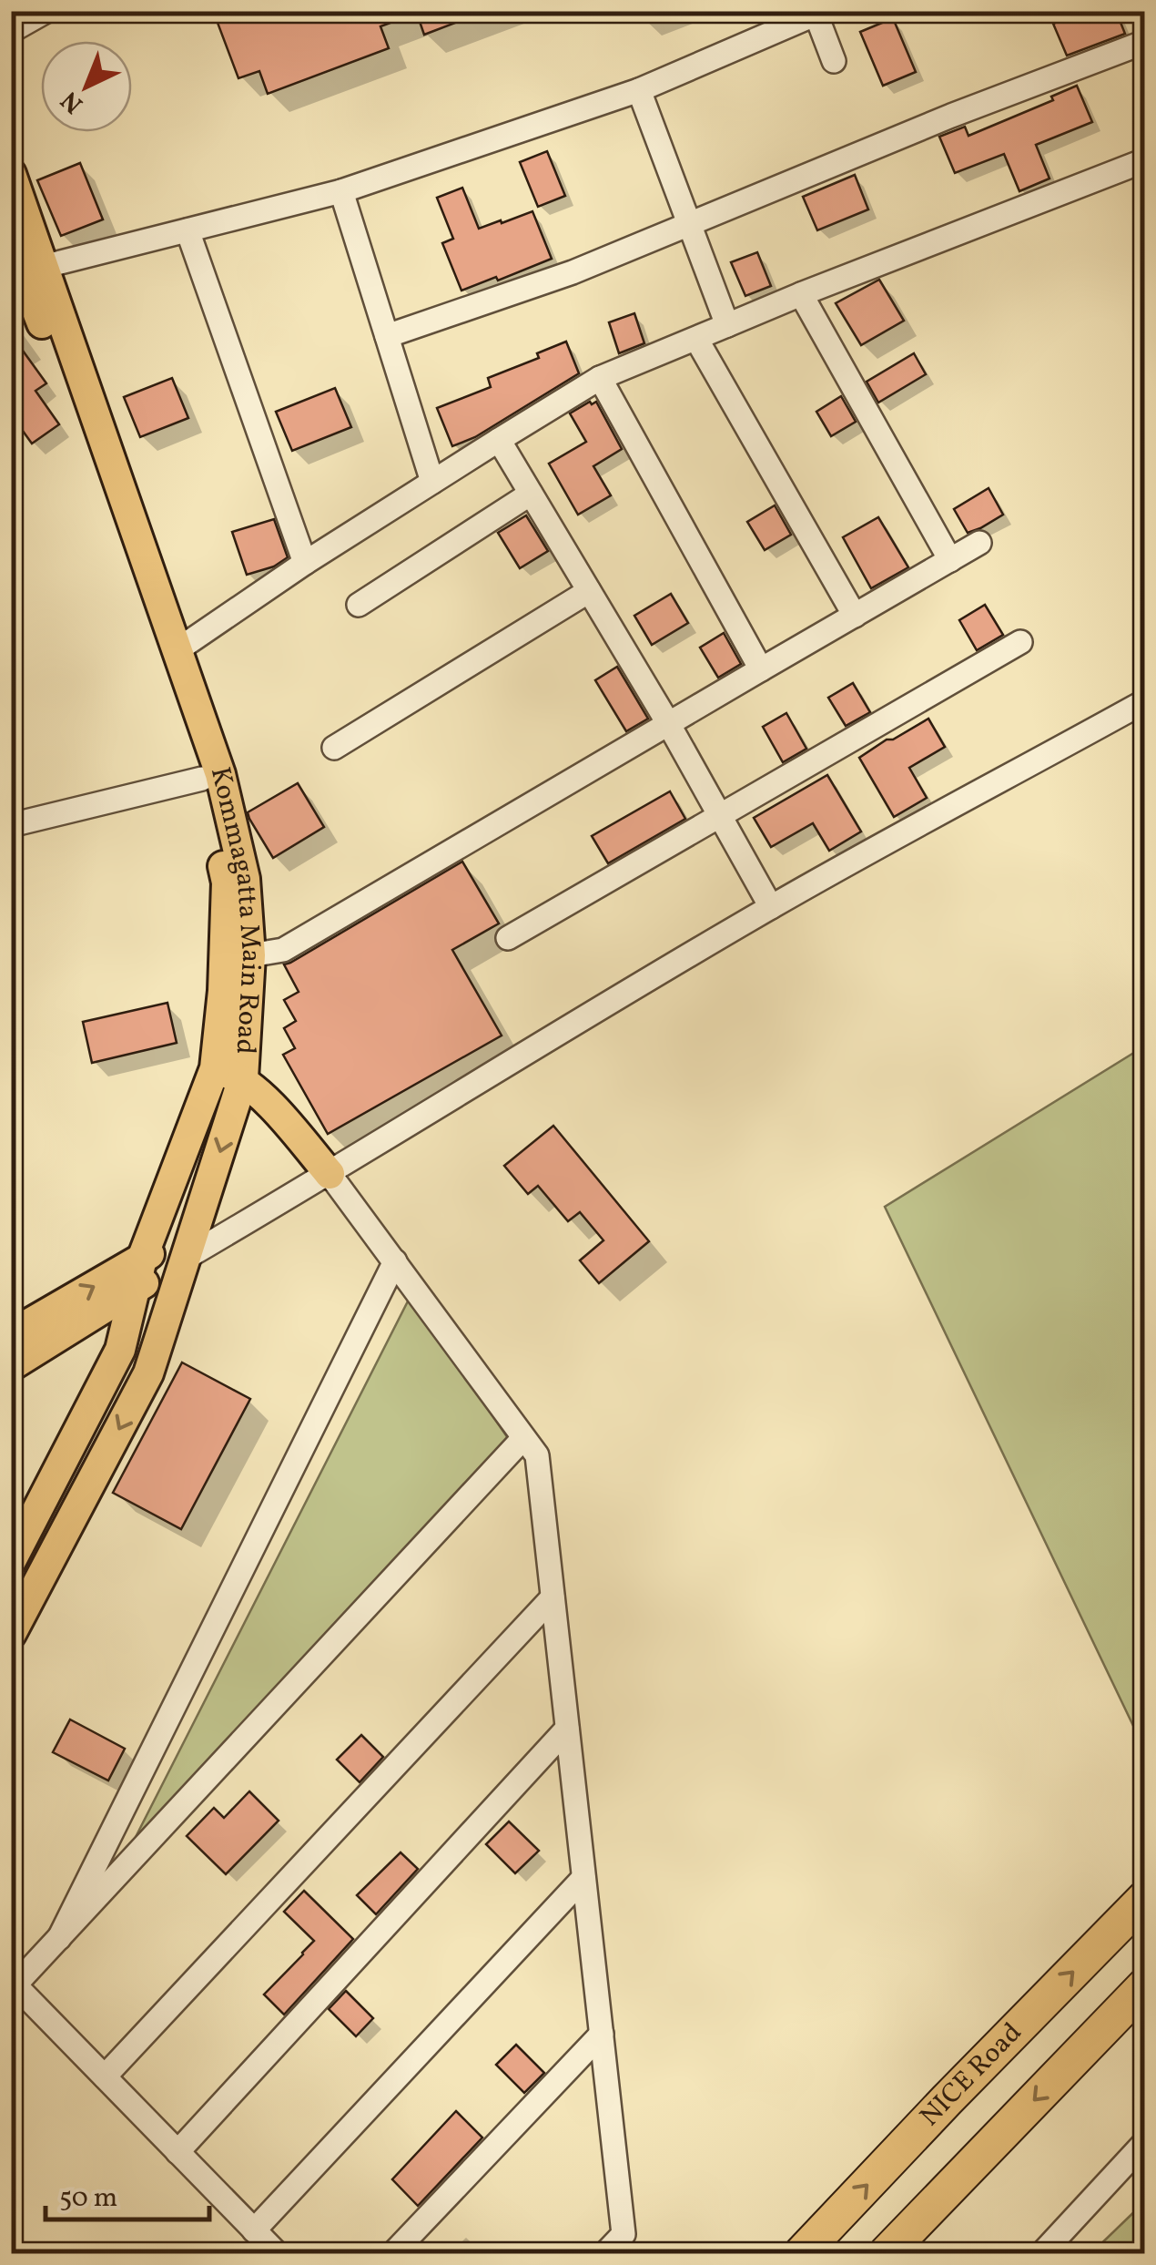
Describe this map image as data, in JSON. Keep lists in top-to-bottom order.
{
  "streets": {
    "highway": ["NICE Road"],
    "main road": ["Kommagatta Main Road"]
  },
  "scale_bar": "50 m",
  "north": "bottom left"
}
